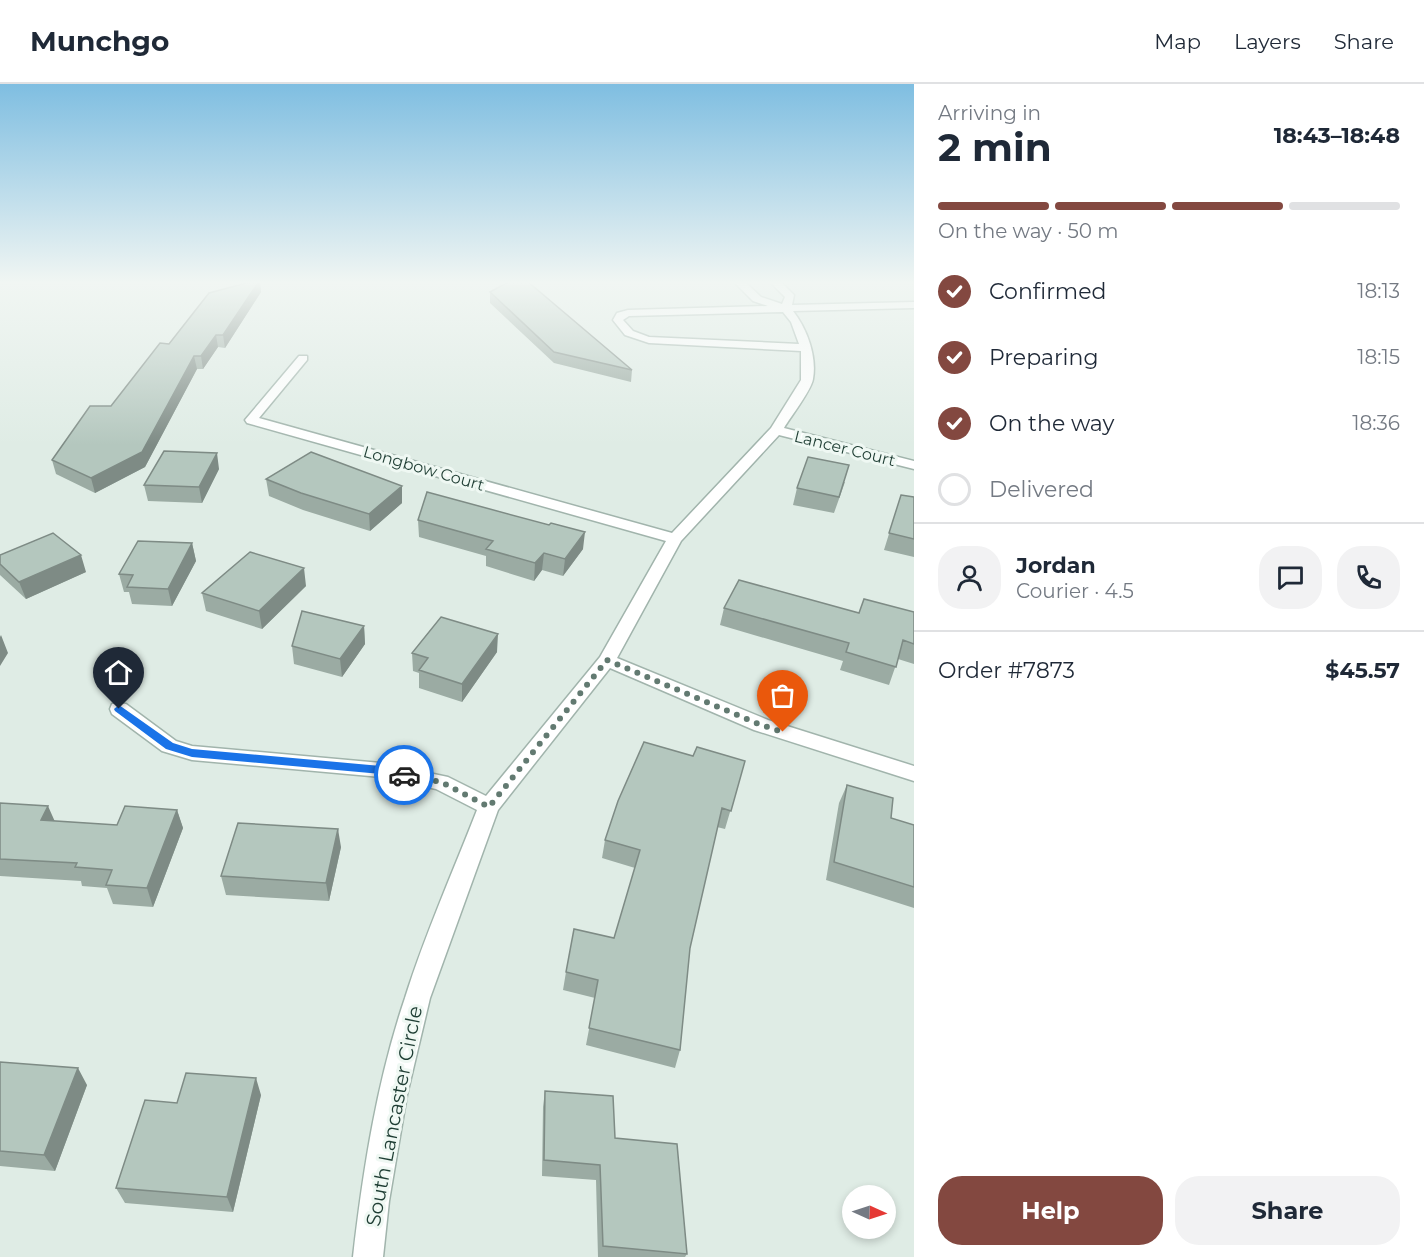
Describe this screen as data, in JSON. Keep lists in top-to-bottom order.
{
  "streets": {
    "street": ["Lancer Court", "Longbow Court", "South Lancaster Circle"]
  },
  "crossings": [
    ["Lancer Court", "South Lancaster Circle"],
    ["Longbow Court", "South Lancaster Circle"]
  ],
  "north": "right",
  "page": {
    "header": "Munchgo",
    "nav": ["Map", "Layers", "Share"],
    "heading": ["2 min", "Arriving in", "18:43–18:48"],
    "panel": [
      "Jordan",
      "Courier · 4.5",
      "Order #7873",
      "$45.57"
    ],
    "bar": "On the way · 50 m",
    "list": [
      ["Confirmed", "18:13"],
      ["Preparing", "18:15"],
      ["On the way", "18:36"],
      "Delivered"
    ],
    "buttons": ["Help", "Share"]
  }
}
